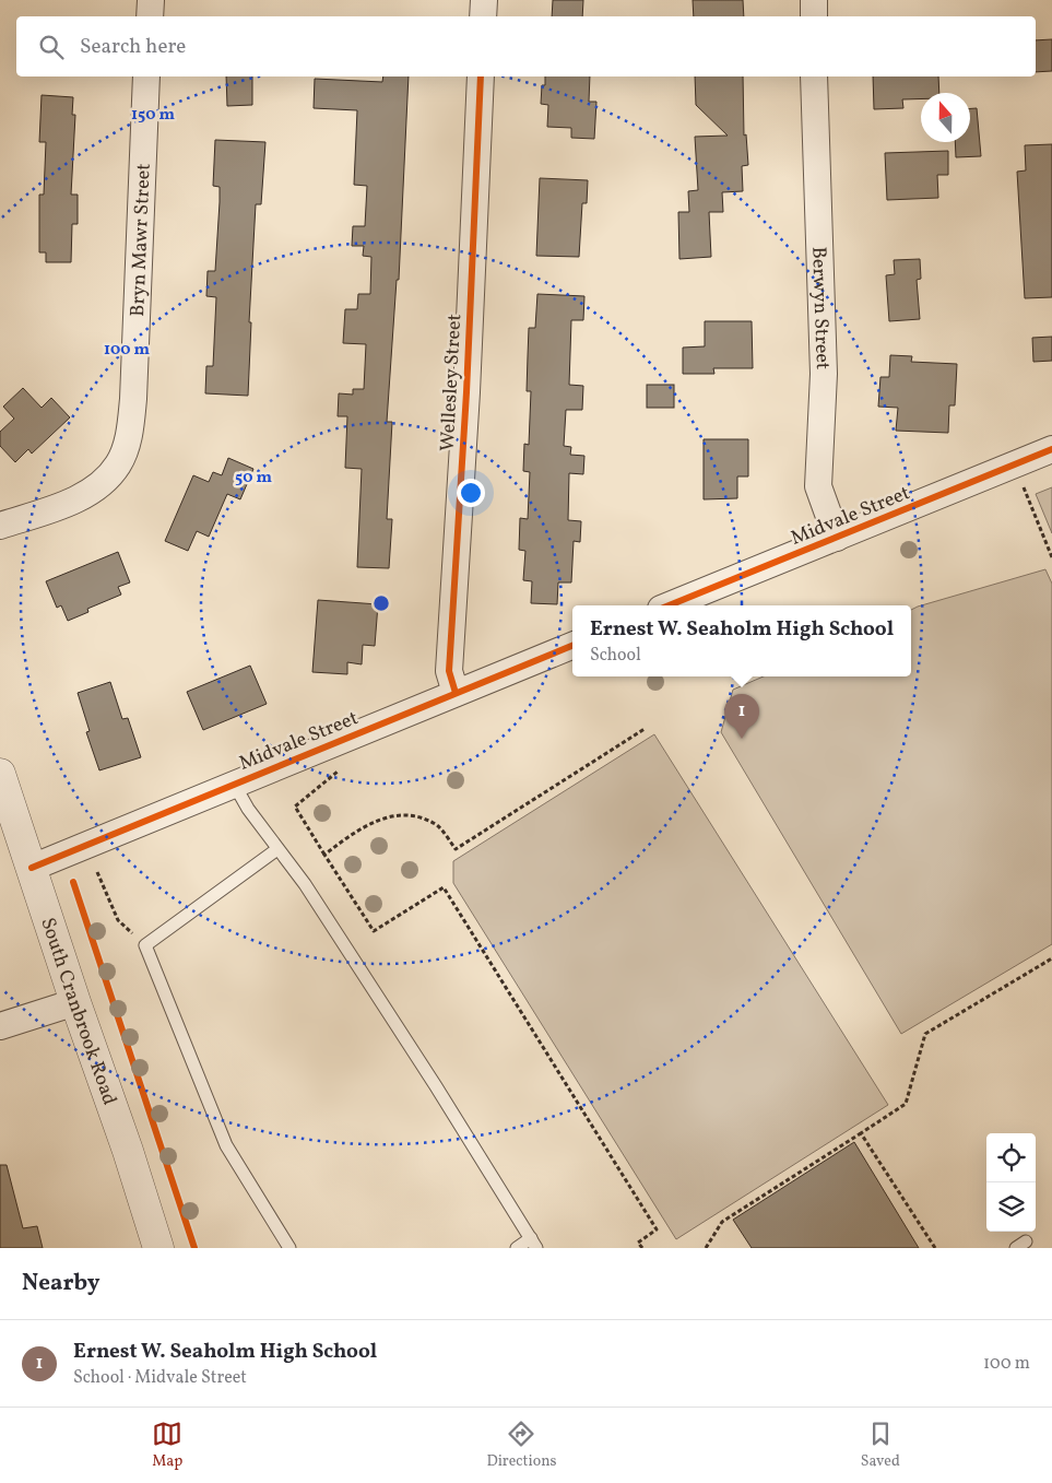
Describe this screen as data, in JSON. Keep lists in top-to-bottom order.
{
  "streets": {
    "street": [
      "Bryn Mawr Street",
      "Berwyn Street",
      "Wellesley Street",
      "Midvale Street",
      "South Cranbrook Road"
    ]
  },
  "crossings": [
    ["Berwyn Street", "Midvale Street"],
    ["Wellesley Street", "Midvale Street"],
    ["Midvale Street", "South Cranbrook Road"]
  ],
  "north": "top",
  "page": {
    "search": "Search here",
    "popup": ["Ernest W. Seaholm High School", "School"],
    "pins": "1",
    "heading": "Nearby",
    "list": [
      {
        "mark": "1",
        "name": "Ernest W. Seaholm High School",
        "note": "School · Midvale Street",
        "value": "100 m"
      }
    ],
    "nav": ["Map", "Directions", "Saved"]
  },
  "rings": ["150 m", "100 m", "50 m"]
}
